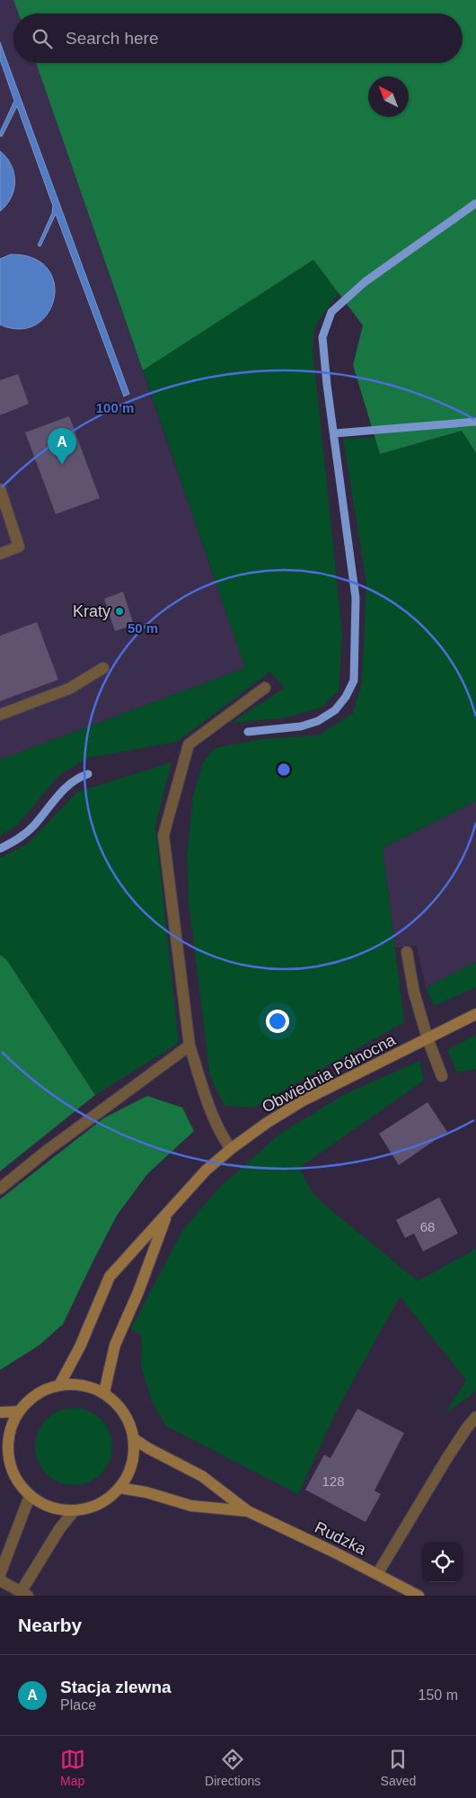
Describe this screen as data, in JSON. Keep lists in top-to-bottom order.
{
  "streets": {
    "main road": ["Obwiednia Północna", "Rudzka"]
  },
  "crossings": [
    ["Obwiednia Północna", "Rudzka"]
  ],
  "places": ["Kraty"],
  "house_numbers": ["68", "128"],
  "north": "top left",
  "page": {
    "search": "Search here",
    "pins": "A",
    "heading": "Nearby",
    "list": [
      {
        "mark": "A",
        "name": "Stacja zlewna",
        "note": "Place",
        "value": "150 m"
      }
    ],
    "nav": ["Map", "Directions", "Saved"]
  },
  "rings": ["100 m", "50 m"]
}
